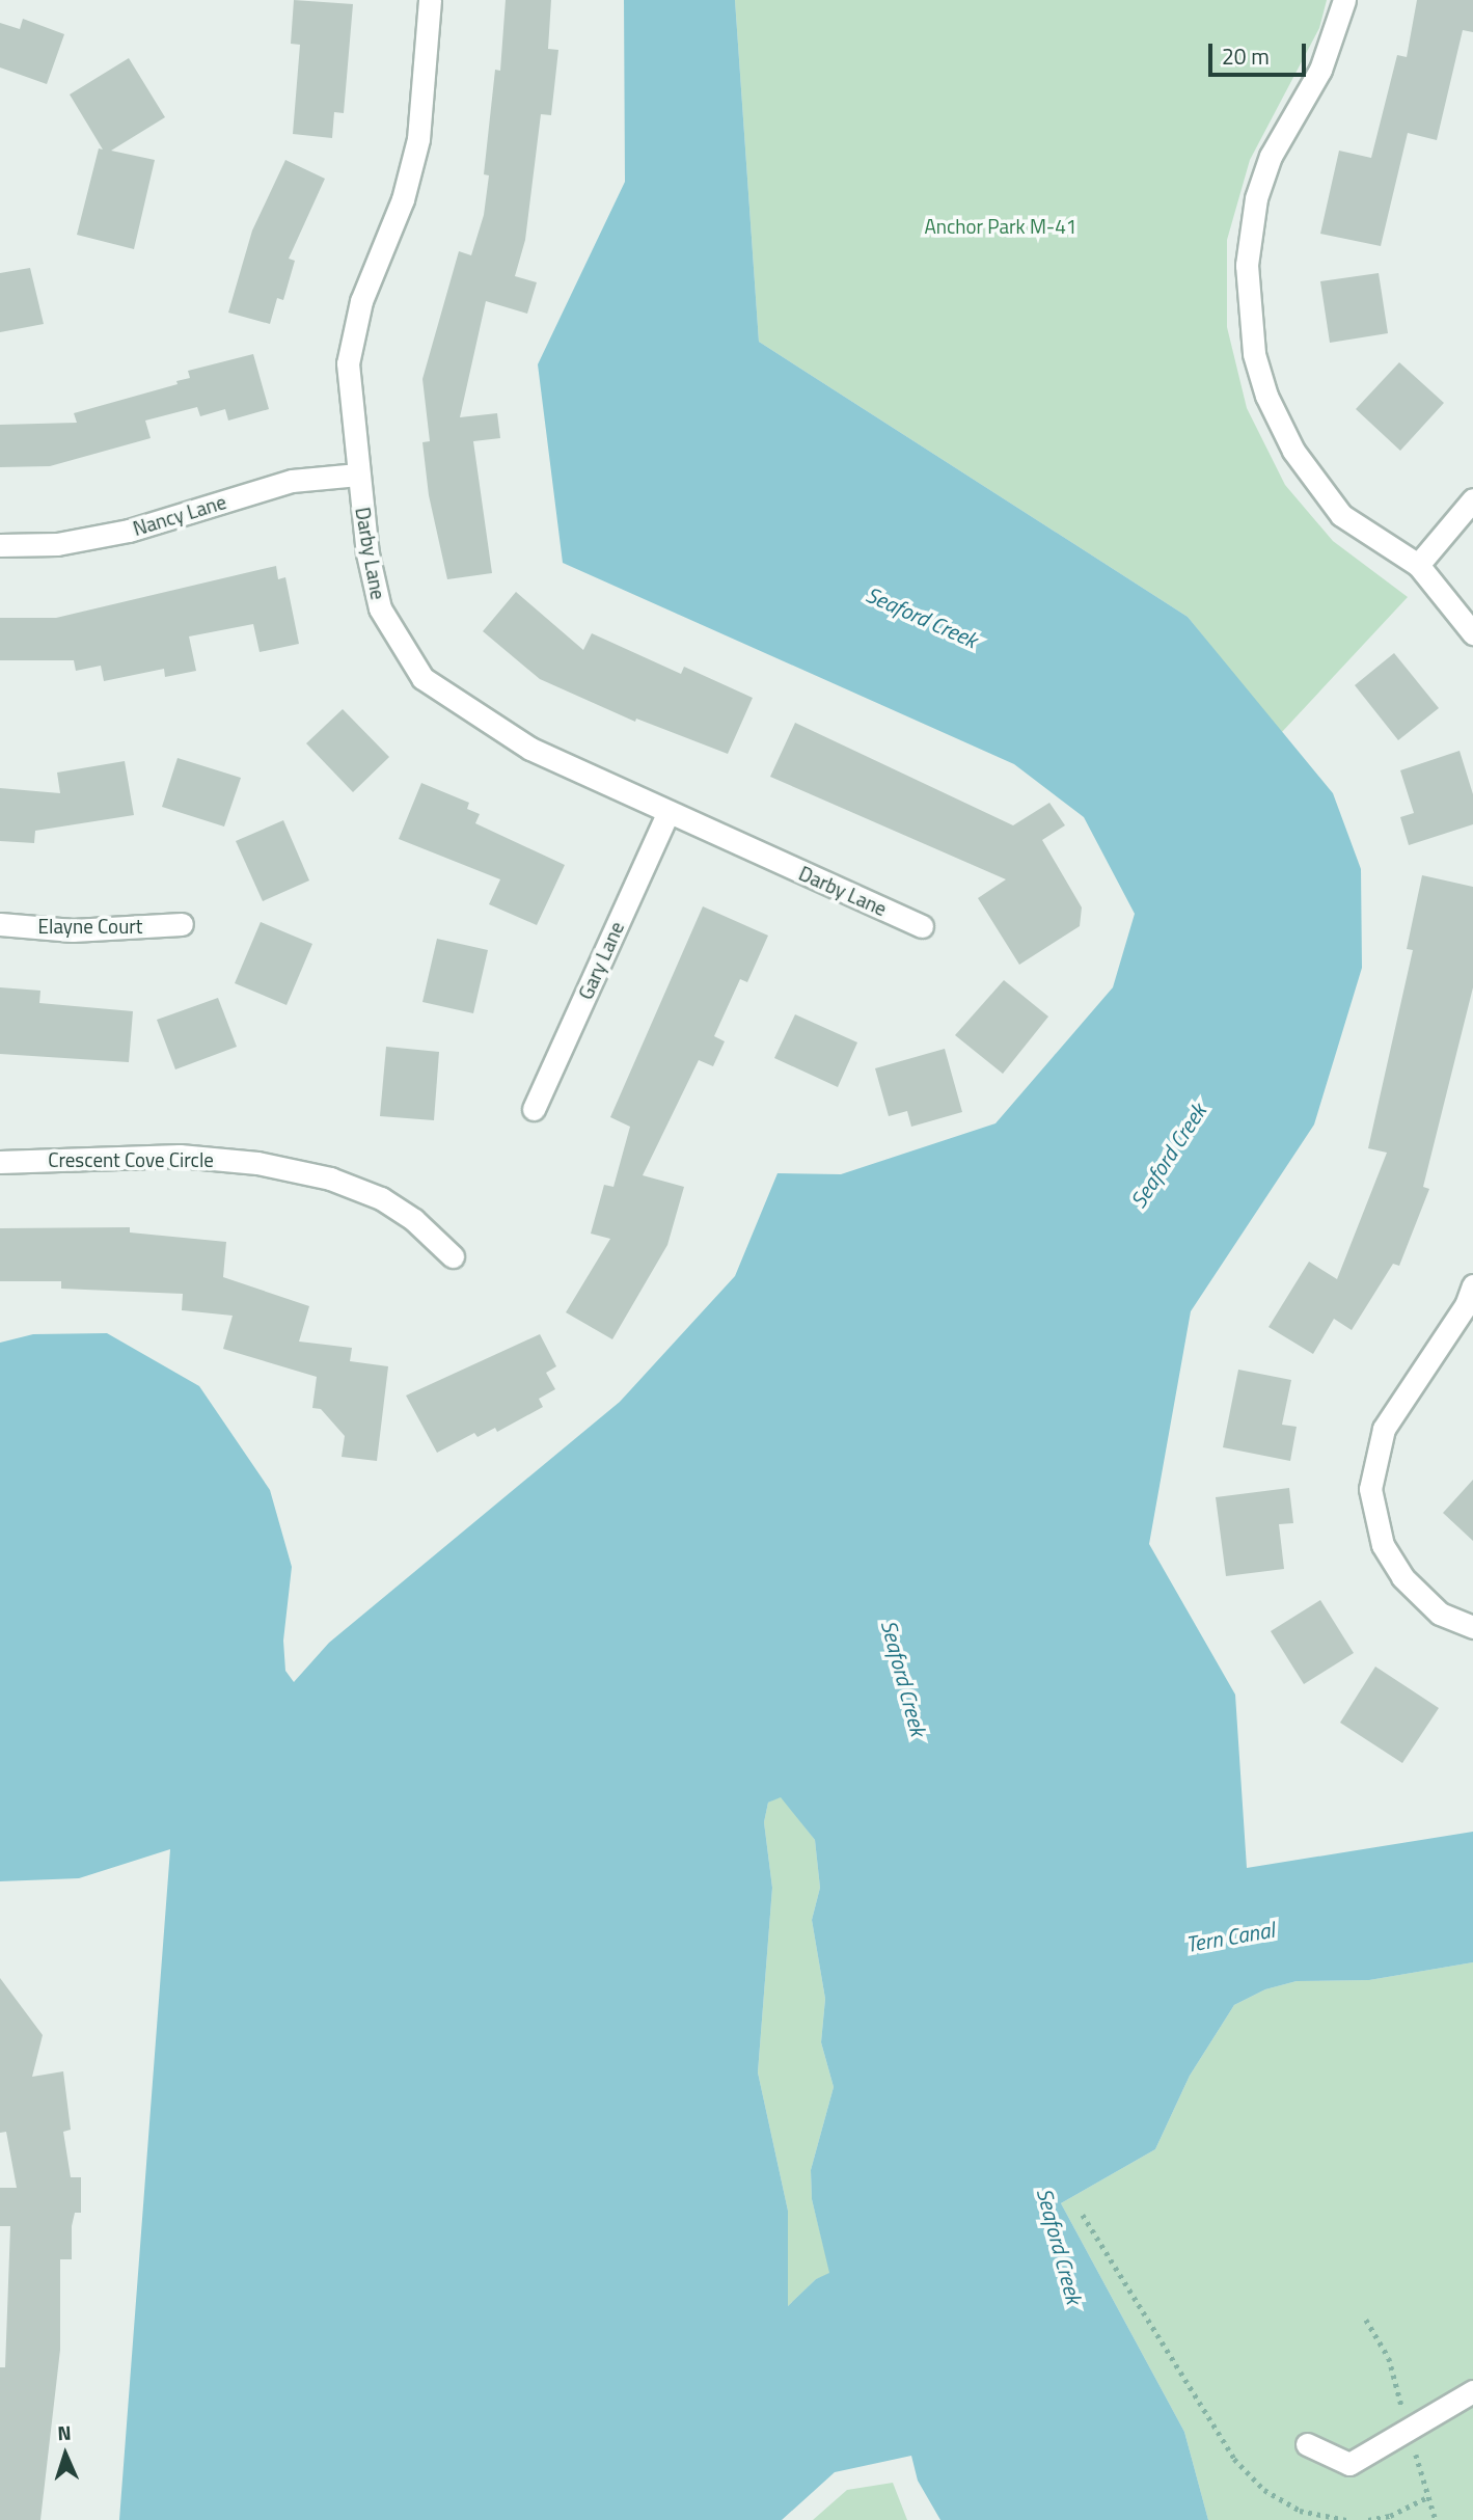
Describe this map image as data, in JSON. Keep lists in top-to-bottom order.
{
  "streets": {
    "street": [
      "Nancy Lane",
      "Darby Lane",
      "Elayne Court",
      "Gary Lane",
      "Crescent Cove Circle"
    ]
  },
  "crossings": [
    ["Nancy Lane", "Darby Lane"],
    ["Darby Lane", "Gary Lane"]
  ],
  "water": ["Seaford Creek", "Tern Canal"],
  "parks": ["Anchor Park M-41"],
  "scale_bar": "20 m",
  "north": "top"
}
